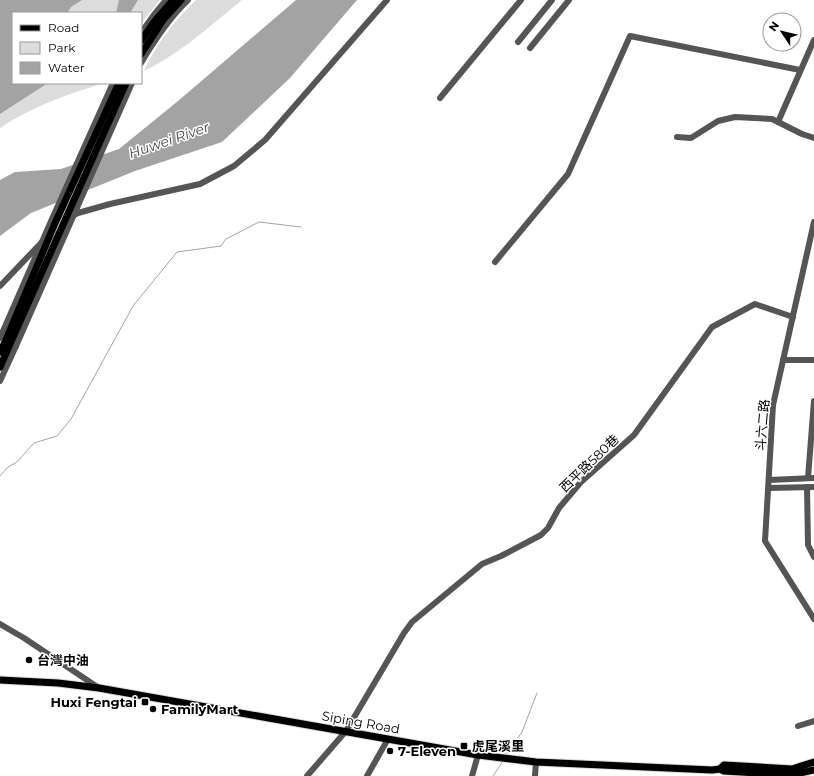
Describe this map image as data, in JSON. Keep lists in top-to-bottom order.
{
  "streets": {
    "main road": ["Siping Road"],
    "street": ["斗六二路", "西平路580巷"]
  },
  "crossings": [
    ["斗六二路", "西平路580巷"],
    ["西平路580巷", "Siping Road"]
  ],
  "water": ["Huwei River"],
  "places": {
    "other": ["台灣中油", "FamilyMart", "7-Eleven"],
    "transit": ["Huxi Fengtai", "虎尾溪里"]
  },
  "legend": ["Road", "Park", "Water"],
  "north": "top left"
}
